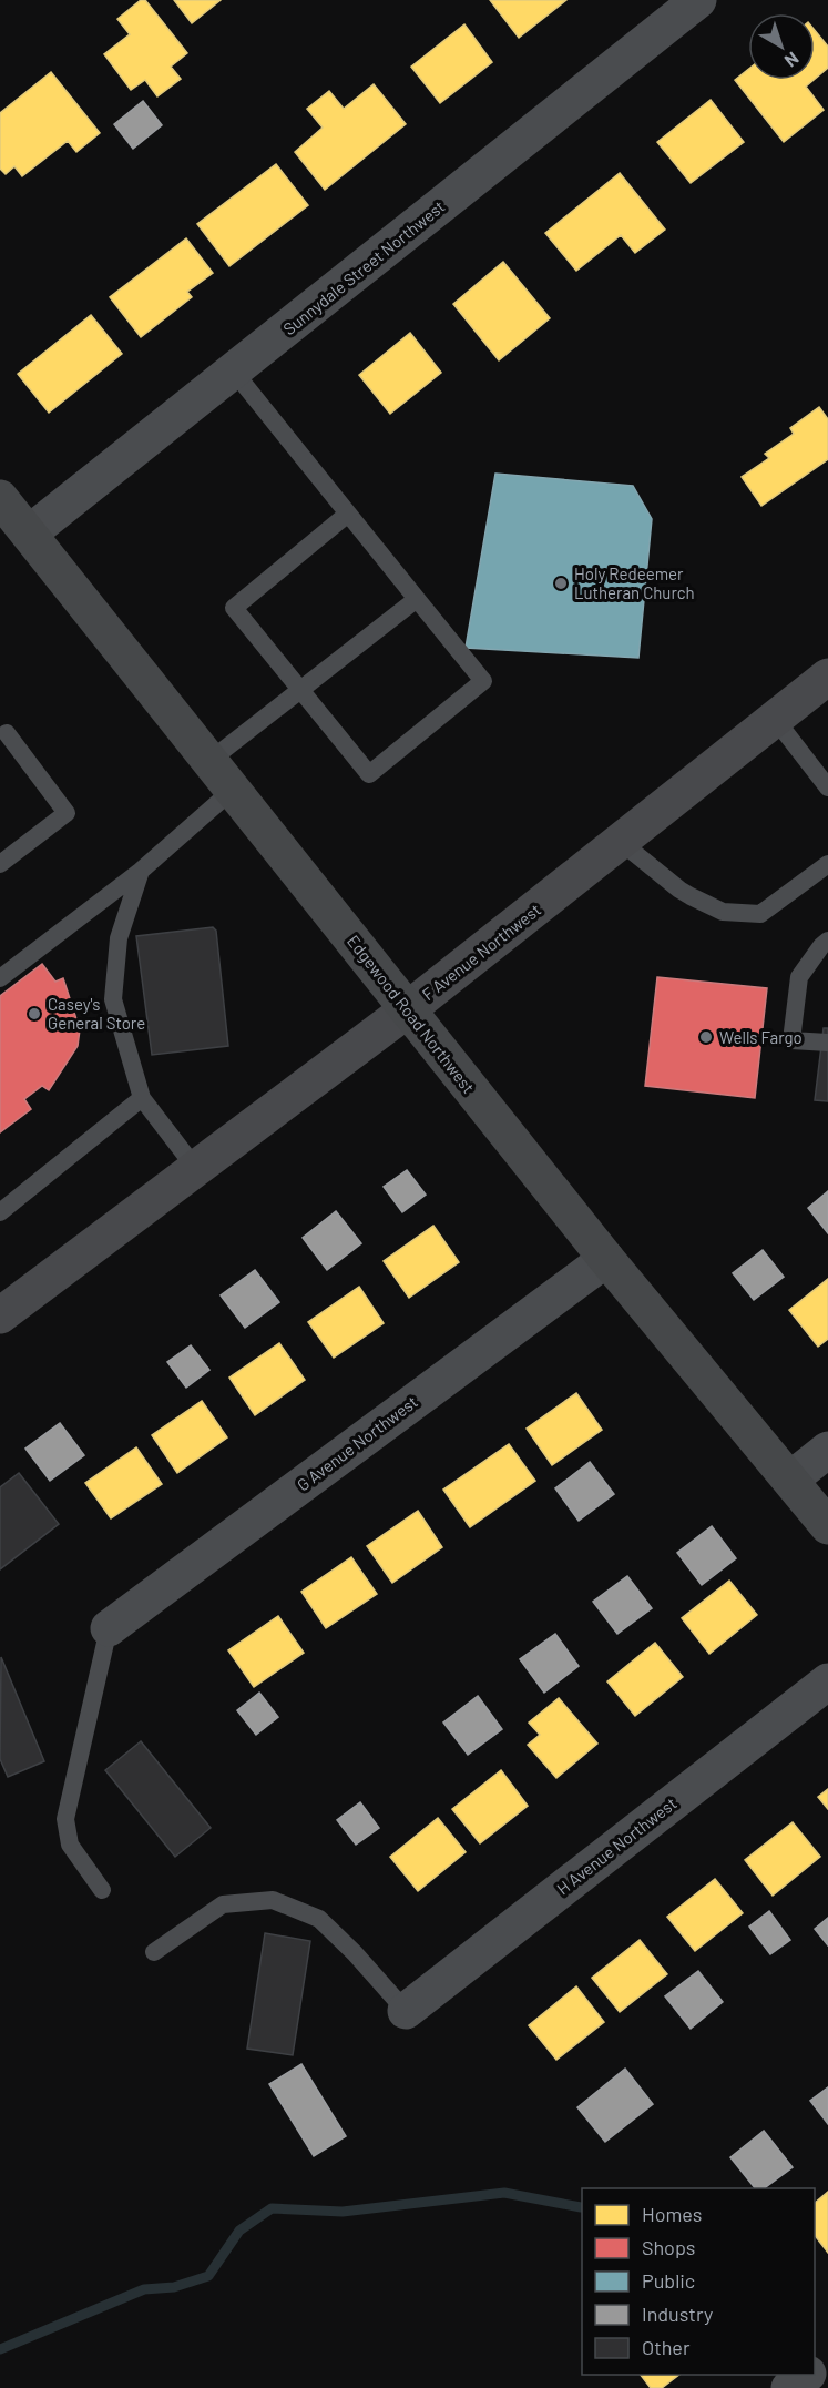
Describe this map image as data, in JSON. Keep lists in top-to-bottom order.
{
  "streets": {
    "main road": ["F Avenue Northwest", "Edgewood Road Northwest"],
    "street": ["Sunnydale Street Northwest", "G Avenue Northwest", "H Avenue Northwest"]
  },
  "crossings": [
    ["Sunnydale Street Northwest", "Edgewood Road Northwest"],
    ["F Avenue Northwest", "Edgewood Road Northwest"],
    ["Edgewood Road Northwest", "G Avenue Northwest"]
  ],
  "places": ["Holy Redeemer Lutheran Church", "Casey's General Store", "Wells Fargo"],
  "legend": [
    "Homes",
    "Shops",
    "Public",
    "Industry",
    "Other"
  ],
  "north": "bottom right"
}
